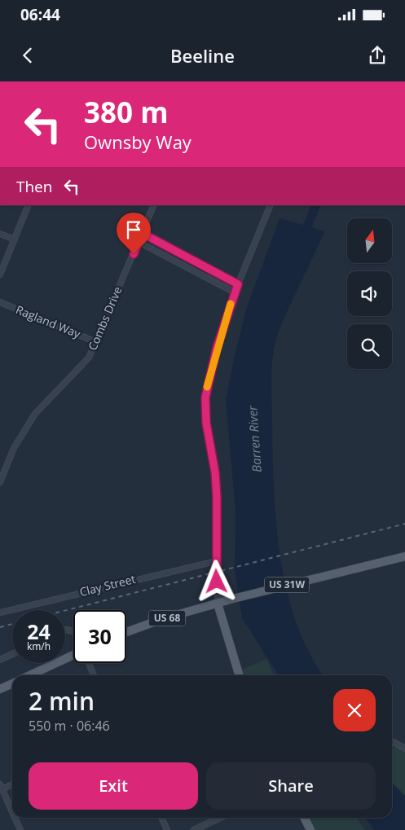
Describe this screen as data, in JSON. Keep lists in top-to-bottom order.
{
  "streets": {
    "main road": ["US 31W", "US 68"],
    "street": ["Combs Drive", "Ragland Way", "Clay Street"]
  },
  "crossings": [
    ["Combs Drive", "Ragland Way"],
    ["US 31W", "US 68"]
  ],
  "water": ["Barren River"],
  "north": "top",
  "page": {
    "status": "06:44",
    "header": "Beeline",
    "turn": ["380 m", "Ownsby Way"],
    "then": "Then",
    "speed": "24 km/h",
    "limit": "30",
    "heading": ["2 min", "550 m · 06:46"],
    "buttons": ["Exit", "Share"]
  }
}
